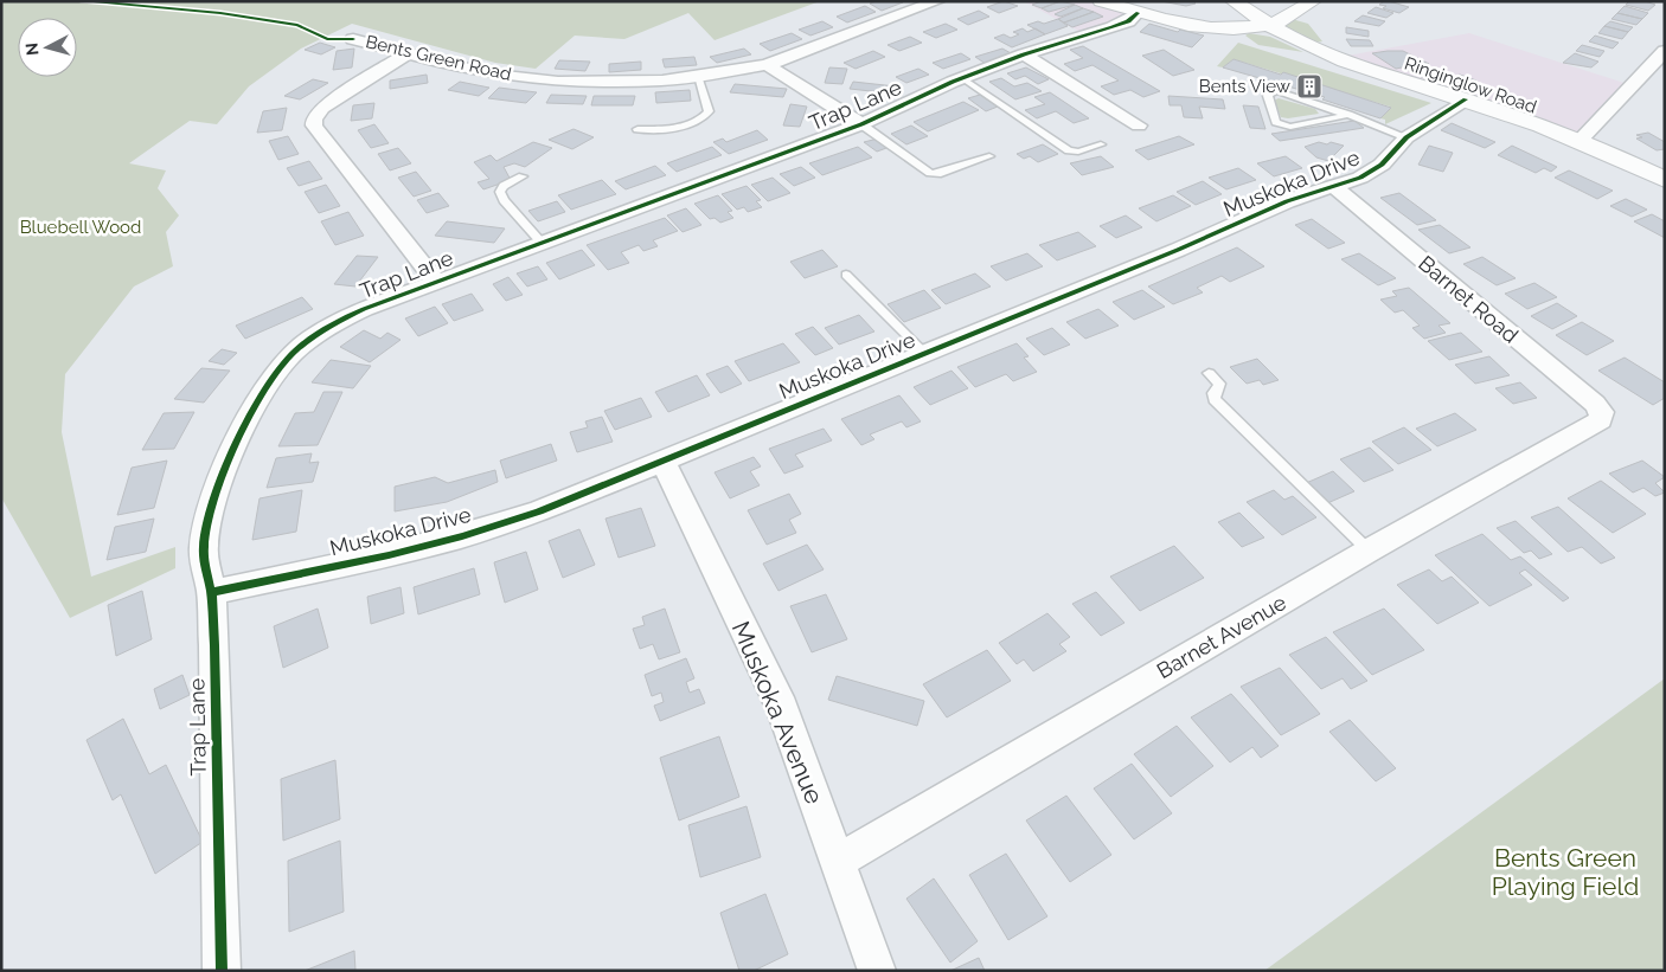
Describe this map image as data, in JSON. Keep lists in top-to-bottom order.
{
  "streets": {
    "street": [
      "Bents Green Road",
      "Ringinglow Road",
      "Trap Lane",
      "Muskoka Drive",
      "Barnet Road",
      "Barnet Avenue",
      "Muskoka Avenue"
    ]
  },
  "crossings": [
    ["Ringinglow Road", "Muskoka Drive"],
    ["Trap Lane", "Muskoka Drive"],
    ["Muskoka Drive", "Barnet Road"],
    ["Muskoka Drive", "Muskoka Avenue"],
    ["Barnet Road", "Barnet Avenue"],
    ["Barnet Avenue", "Muskoka Avenue"]
  ],
  "parks": ["Bluebell Wood", "Bents Green Playing Field"],
  "places": {
    "building": ["Bents View"]
  },
  "north": "left"
}
